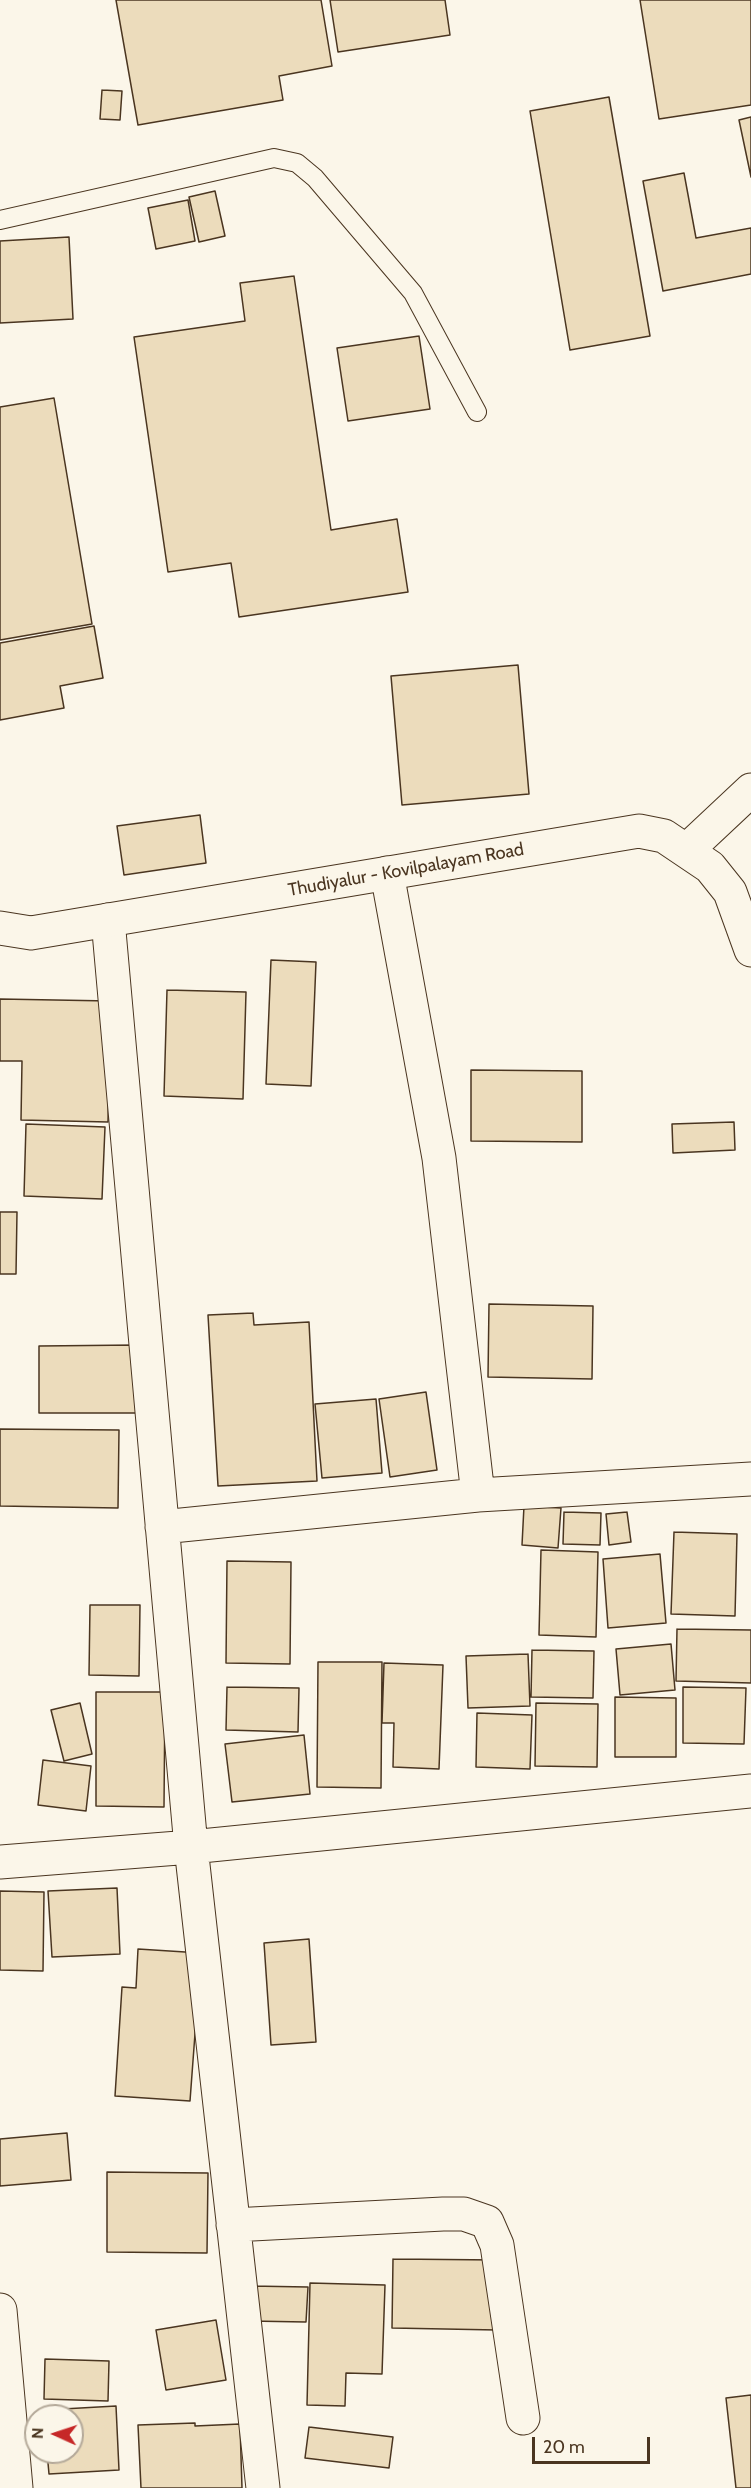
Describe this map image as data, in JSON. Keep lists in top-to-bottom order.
{
  "streets": {
    "street": ["Thudiyalur - Kovilpalayam Road"]
  },
  "scale_bar": "20 m",
  "north": "left"
}
